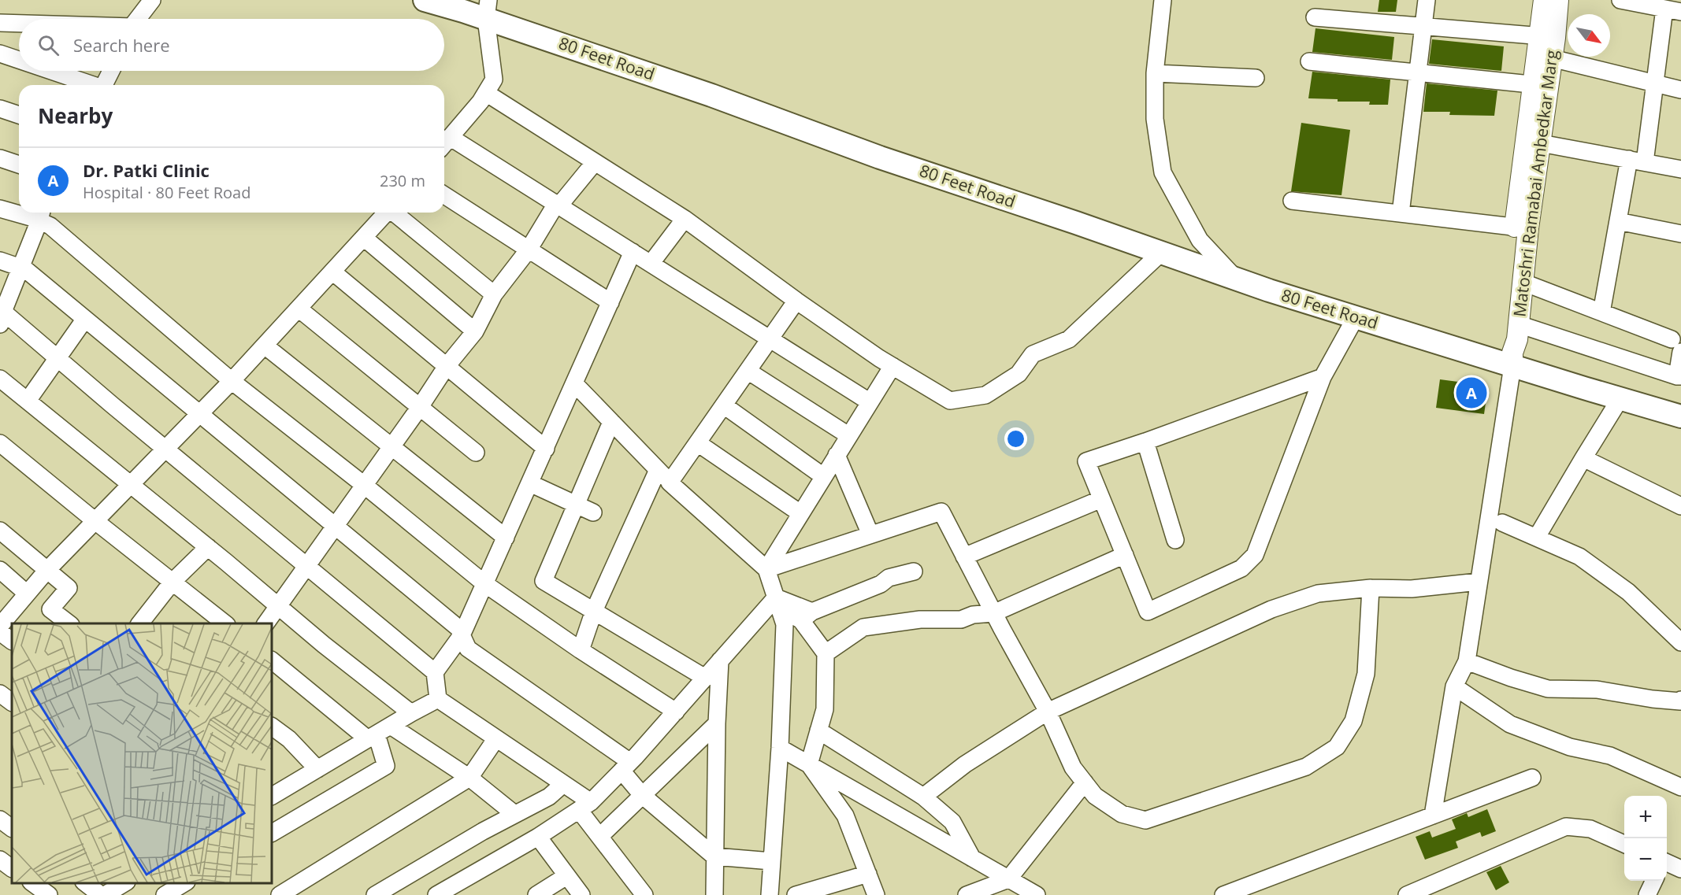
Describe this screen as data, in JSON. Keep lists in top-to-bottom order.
{
  "streets": {
    "main road": ["80 Feet Road"],
    "street": ["Matoshri Ramabai Ambedkar Marg"]
  },
  "crossings": [
    ["80 Feet Road", "Matoshri Ramabai Ambedkar Marg"]
  ],
  "north": "bottom right",
  "page": {
    "search": "Search here",
    "heading": "Nearby",
    "list": [
      {
        "mark": "A",
        "name": "Dr. Patki Clinic",
        "note": "Hospital · 80 Feet Road",
        "value": "230 m"
      }
    ],
    "pins": "A",
    "map_buttons": ["+", "−"]
  }
}
